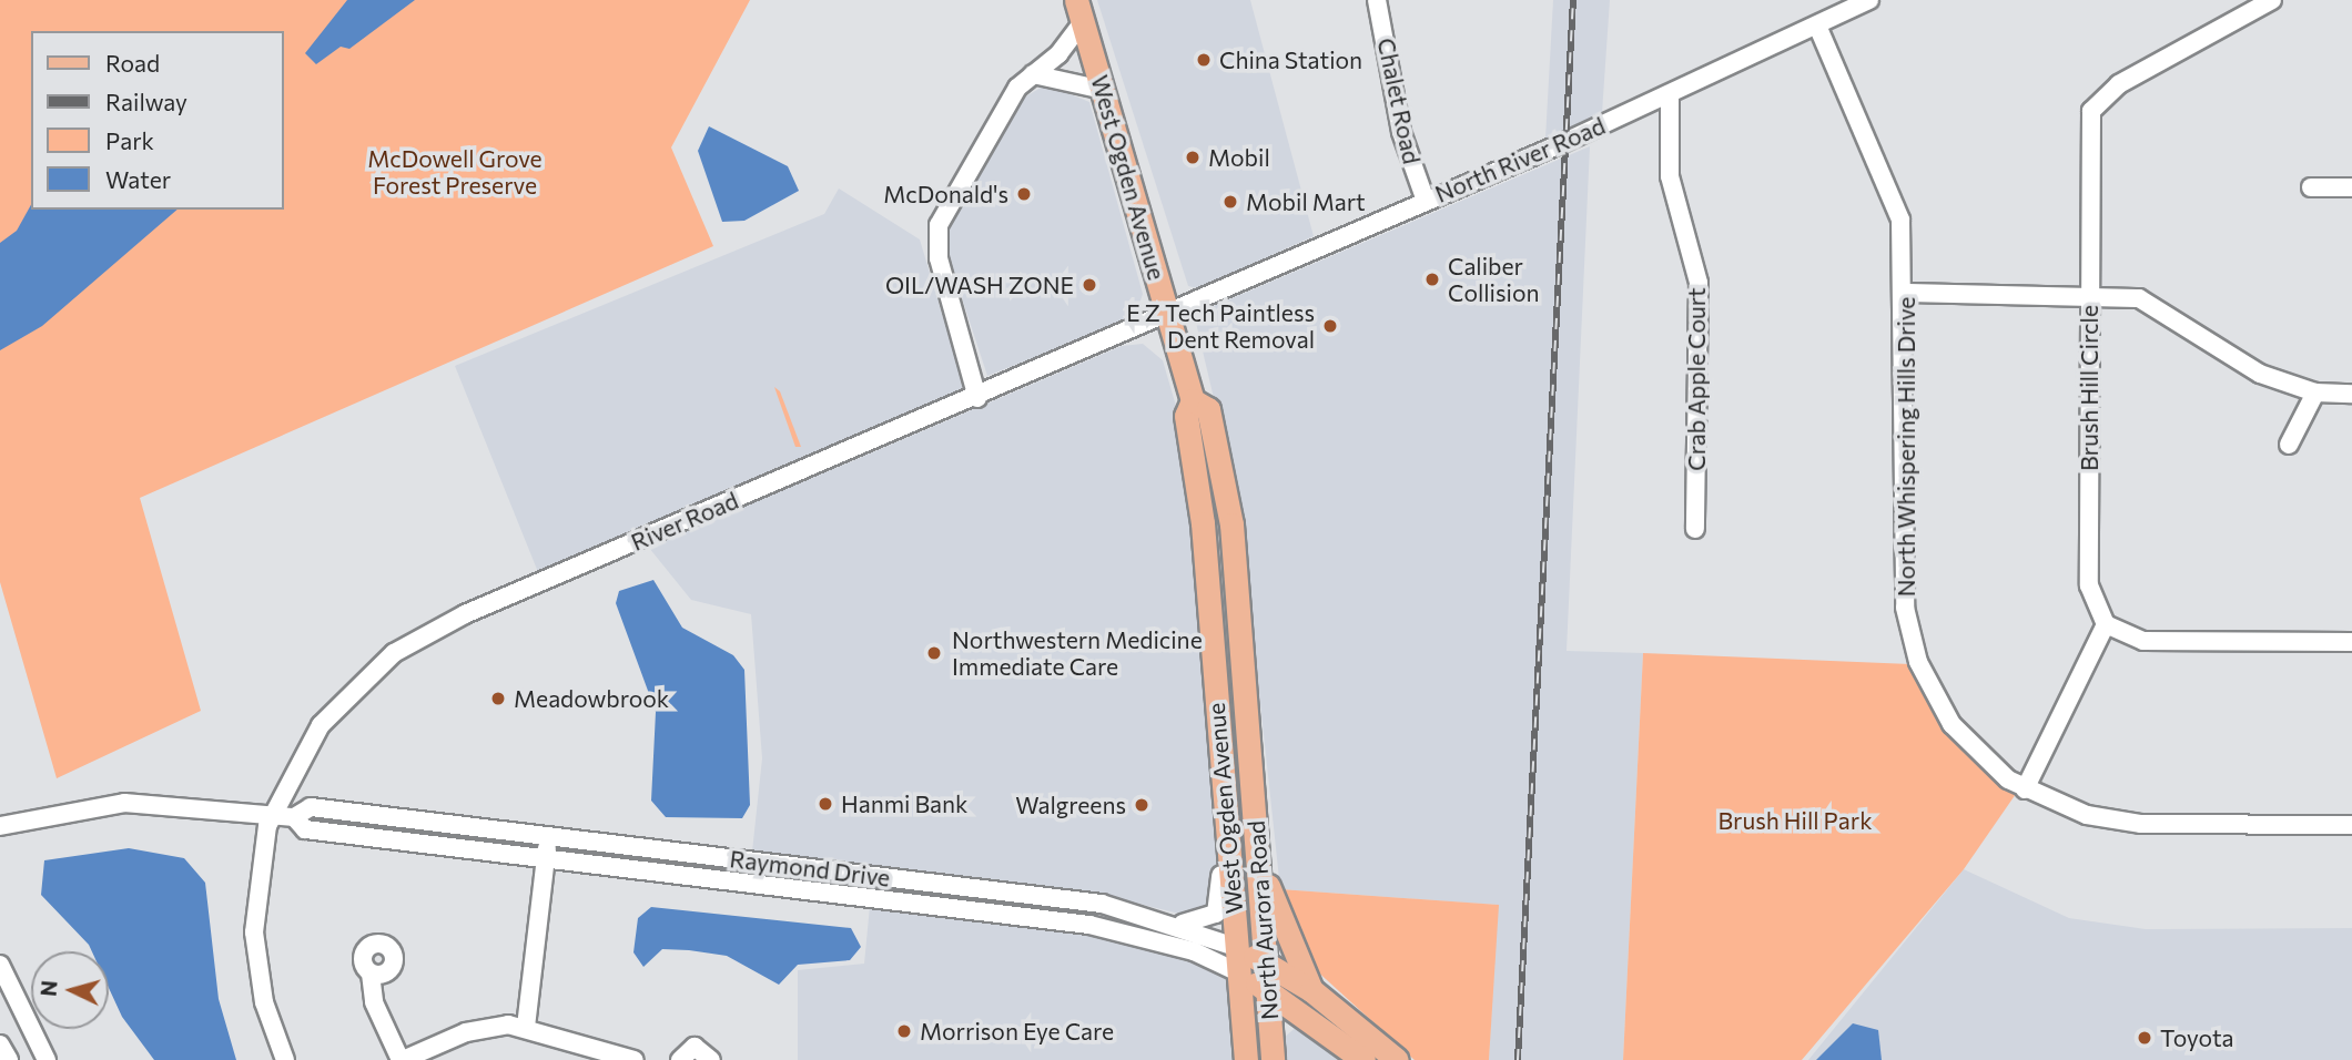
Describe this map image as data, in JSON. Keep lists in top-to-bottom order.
{
  "streets": {
    "main road": ["West Ogden Avenue", "Raymond Drive", "North Aurora Road"],
    "street": [
      "Chalet Road",
      "North River Road",
      "Crab Apple Court",
      "Brush Hill Circle",
      "North Whispering Hills Drive",
      "River Road"
    ]
  },
  "crossings": [
    ["Chalet Road", "North River Road"],
    ["North River Road", "West Ogden Avenue"],
    ["North River Road", "Crab Apple Court"],
    ["North River Road", "North Whispering Hills Drive"],
    ["North River Road", "River Road"],
    ["West Ogden Avenue", "River Road"],
    ["West Ogden Avenue", "Raymond Drive"],
    ["West Ogden Avenue", "North Aurora Road"],
    ["River Road", "Raymond Drive"],
    ["Raymond Drive", "North Aurora Road"]
  ],
  "parks": ["McDowell Grove Forest Preserve", "Brush Hill Park"],
  "places": [
    "China Station",
    "Mobil",
    "McDonald's",
    "Mobil Mart",
    "Caliber Collision",
    "OIL/WASH ZONE",
    "E Z Tech Paintless Dent Removal",
    "Northwestern Medicine Immediate Care",
    "Meadowbrook",
    "Hanmi Bank",
    "Walgreens",
    "Morrison Eye Care",
    "Toyota"
  ],
  "legend": [
    "Road",
    "Railway",
    "Park",
    "Water"
  ],
  "north": "left"
}
